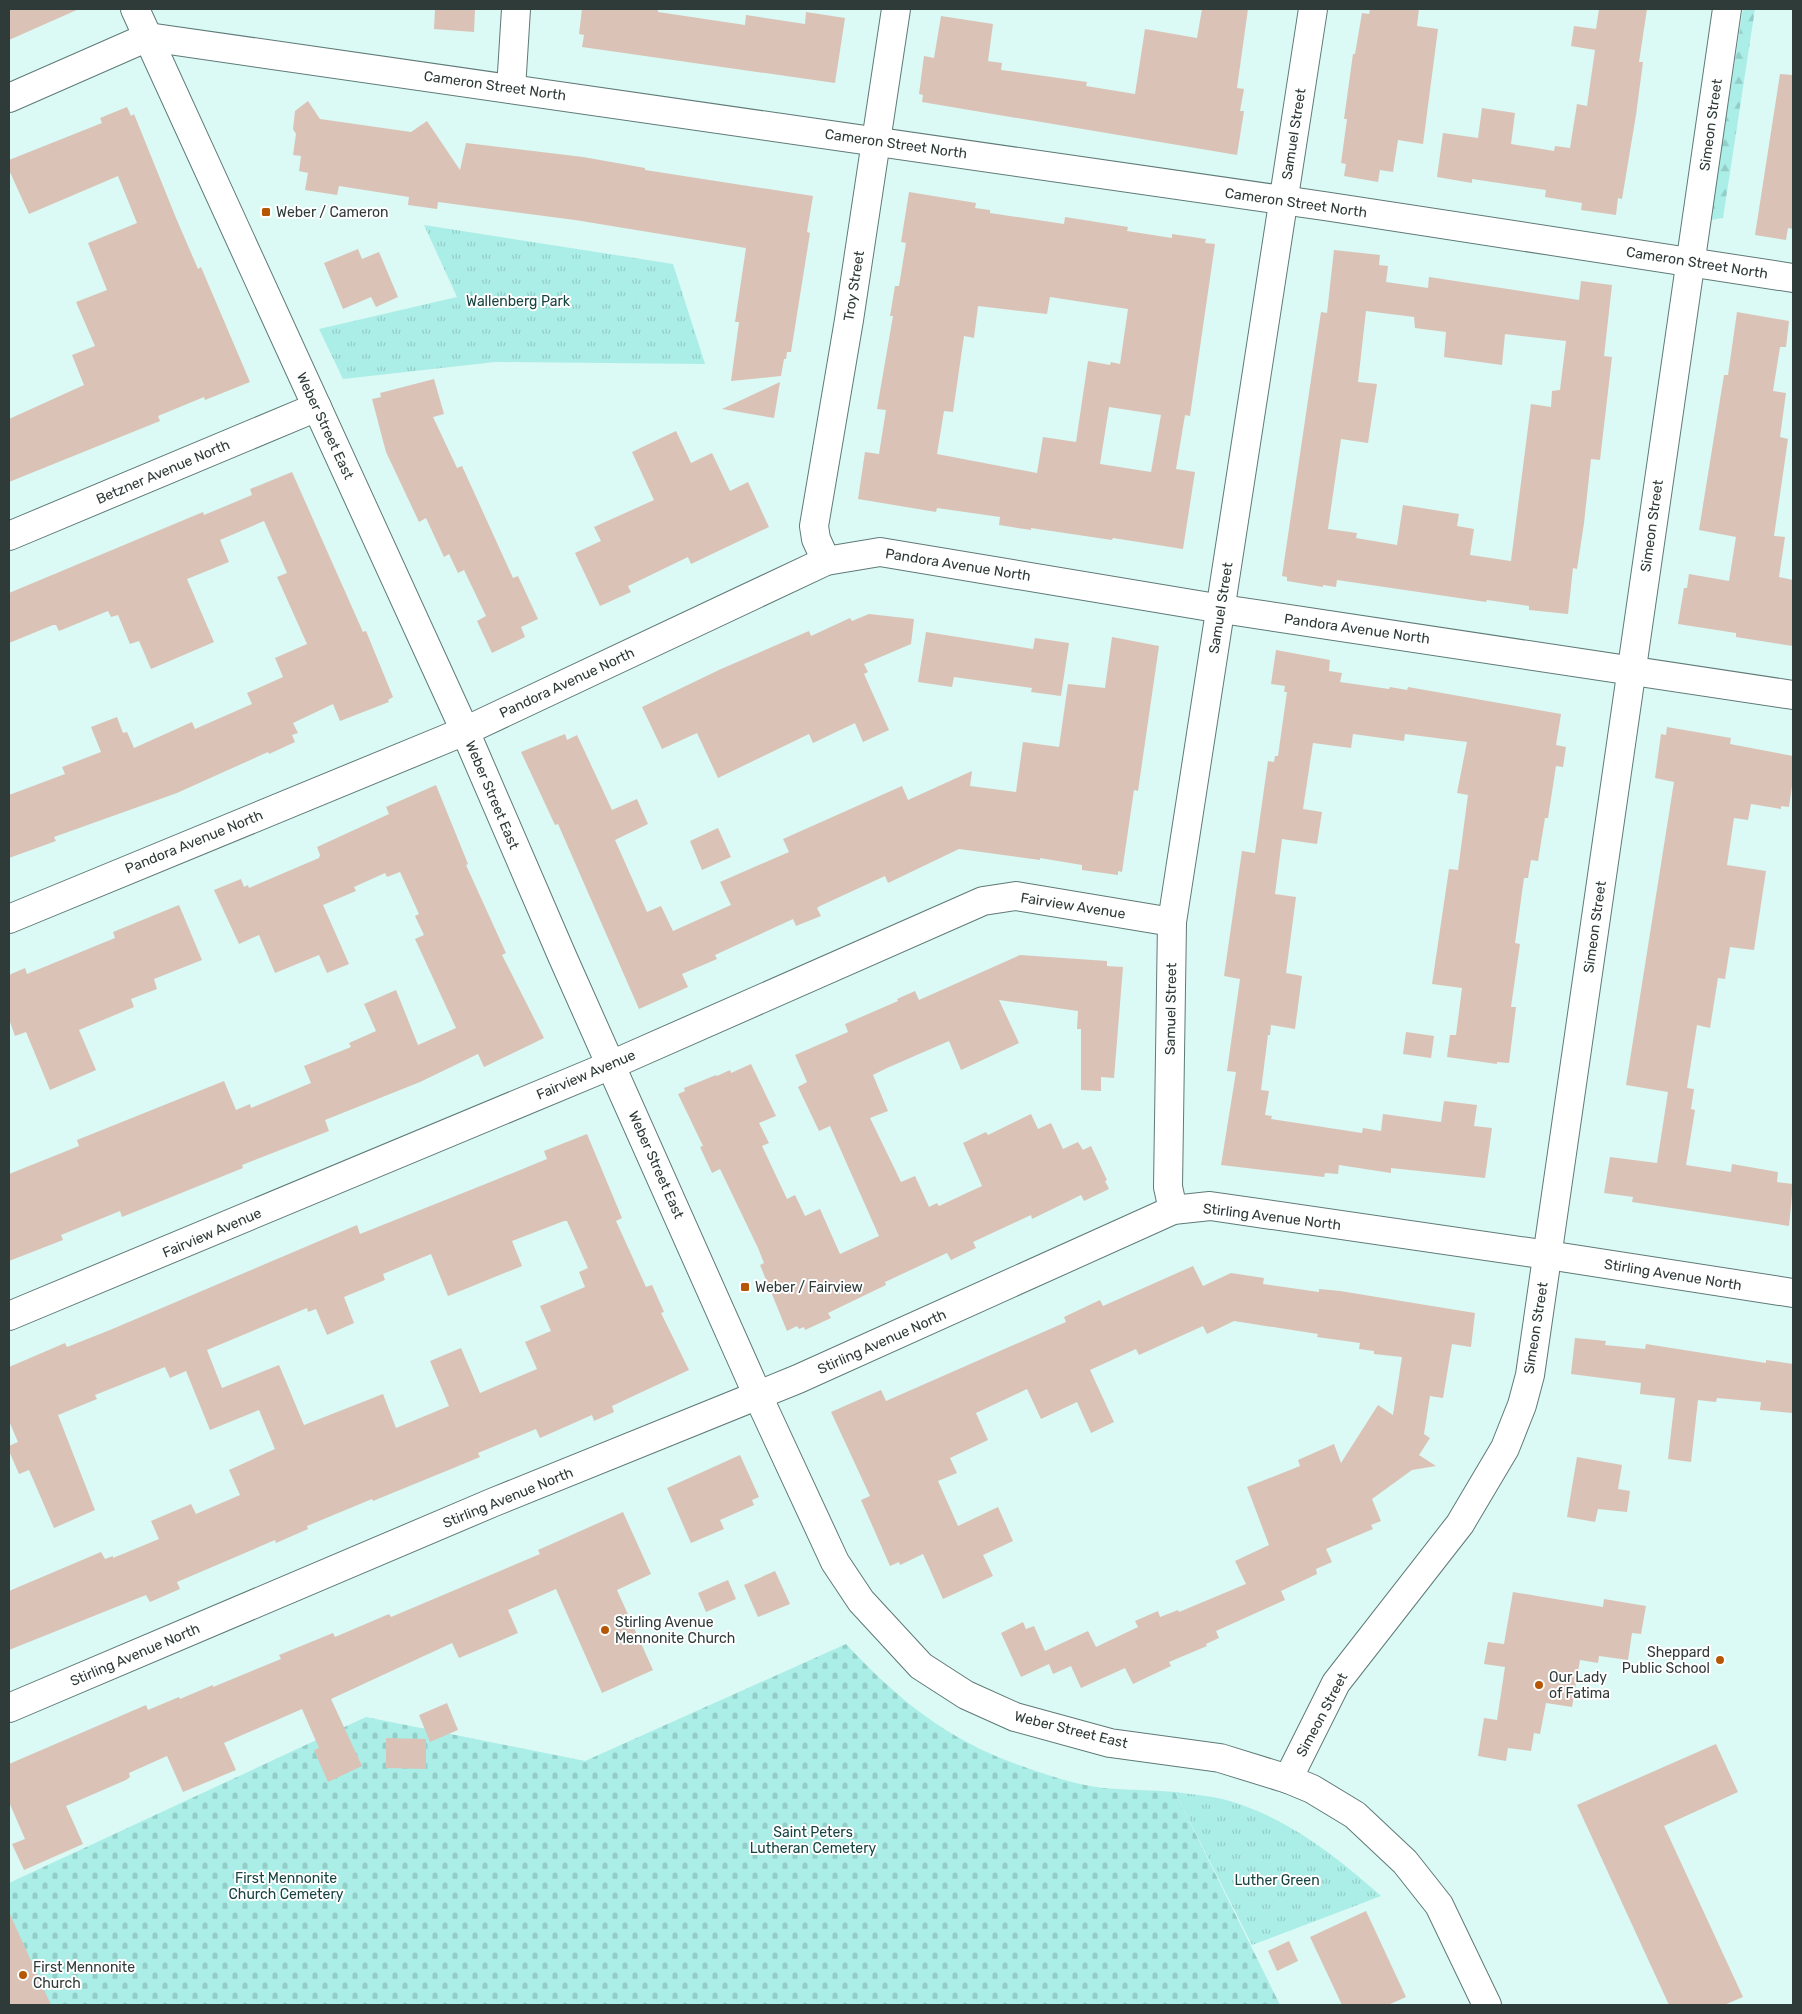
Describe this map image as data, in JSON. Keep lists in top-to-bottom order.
{
  "streets": {
    "street": [
      "Cameron Street North",
      "Simeon Street",
      "Samuel Street",
      "Troy Street",
      "Weber Street East",
      "Betzner Avenue North",
      "Pandora Avenue North",
      "Fairview Avenue",
      "Stirling Avenue North"
    ]
  },
  "crossings": [
    ["Cameron Street North", "Simeon Street"],
    ["Cameron Street North", "Samuel Street"],
    ["Cameron Street North", "Troy Street"],
    ["Cameron Street North", "Weber Street East"],
    ["Simeon Street", "Weber Street East"],
    ["Simeon Street", "Pandora Avenue North"],
    ["Simeon Street", "Stirling Avenue North"],
    ["Samuel Street", "Pandora Avenue North"],
    ["Samuel Street", "Fairview Avenue"],
    ["Samuel Street", "Stirling Avenue North"],
    ["Troy Street", "Pandora Avenue North"],
    ["Weber Street East", "Betzner Avenue North"],
    ["Weber Street East", "Pandora Avenue North"],
    ["Weber Street East", "Fairview Avenue"],
    ["Weber Street East", "Stirling Avenue North"]
  ],
  "parks": [
    "Wallenberg Park",
    "Saint Peters Lutheran Cemetery",
    "First Mennonite Church Cemetery",
    "Luther Green"
  ],
  "places": {
    "transit": ["Weber / Cameron", "Weber / Fairview"],
    "other": [
      "Stirling Avenue Mennonite Church",
      "Sheppard Public School",
      "Our Lady of Fatima",
      "First Mennonite Church"
    ]
  }
}
